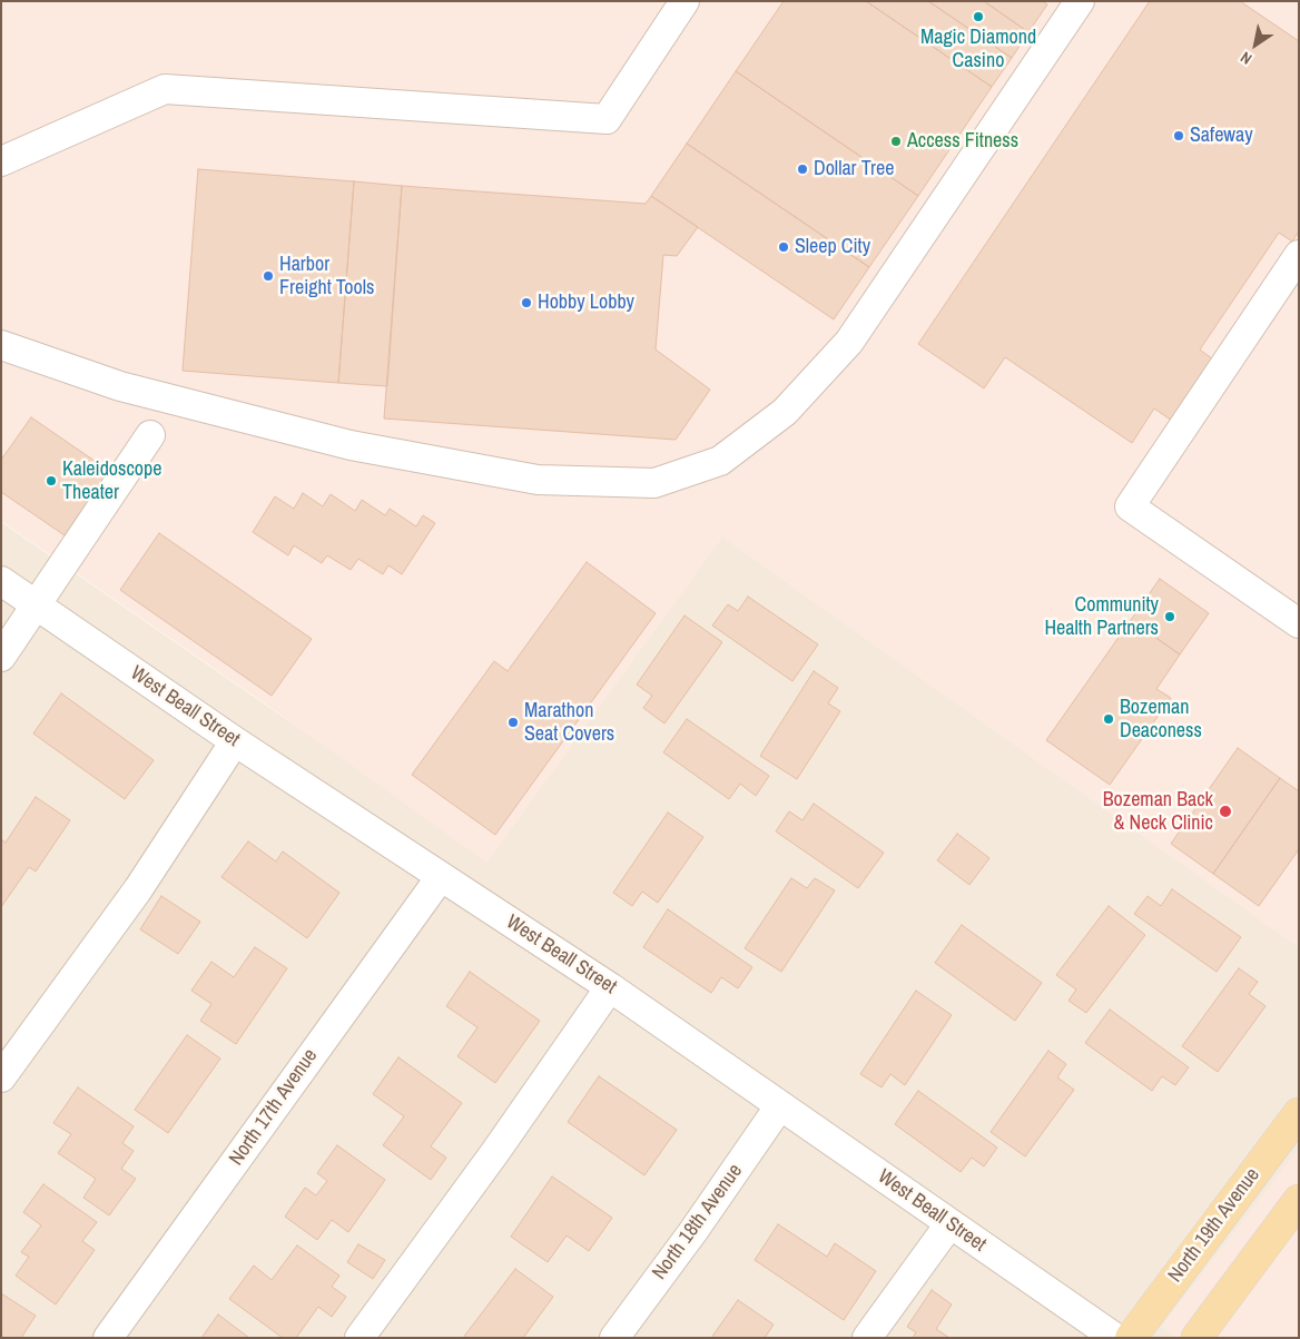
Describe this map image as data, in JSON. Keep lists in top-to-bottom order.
{
  "streets": {
    "main road": ["North 19th Avenue"],
    "street": ["West Beall Street", "North 17th Avenue", "North 18th Avenue"]
  },
  "crossings": [
    ["West Beall Street", "North 17th Avenue"],
    ["West Beall Street", "North 18th Avenue"]
  ],
  "places": [
    "Magic Diamond Casino",
    "Safeway",
    "Access Fitness",
    "Dollar Tree",
    "Sleep City",
    "Harbor Freight Tools",
    "Hobby Lobby",
    "Kaleidoscope Theater",
    "Community Health Partners",
    "Bozeman Deaconess",
    "Marathon Seat Covers",
    "Bozeman Back & Neck Clinic"
  ],
  "north": "bottom left"
}
